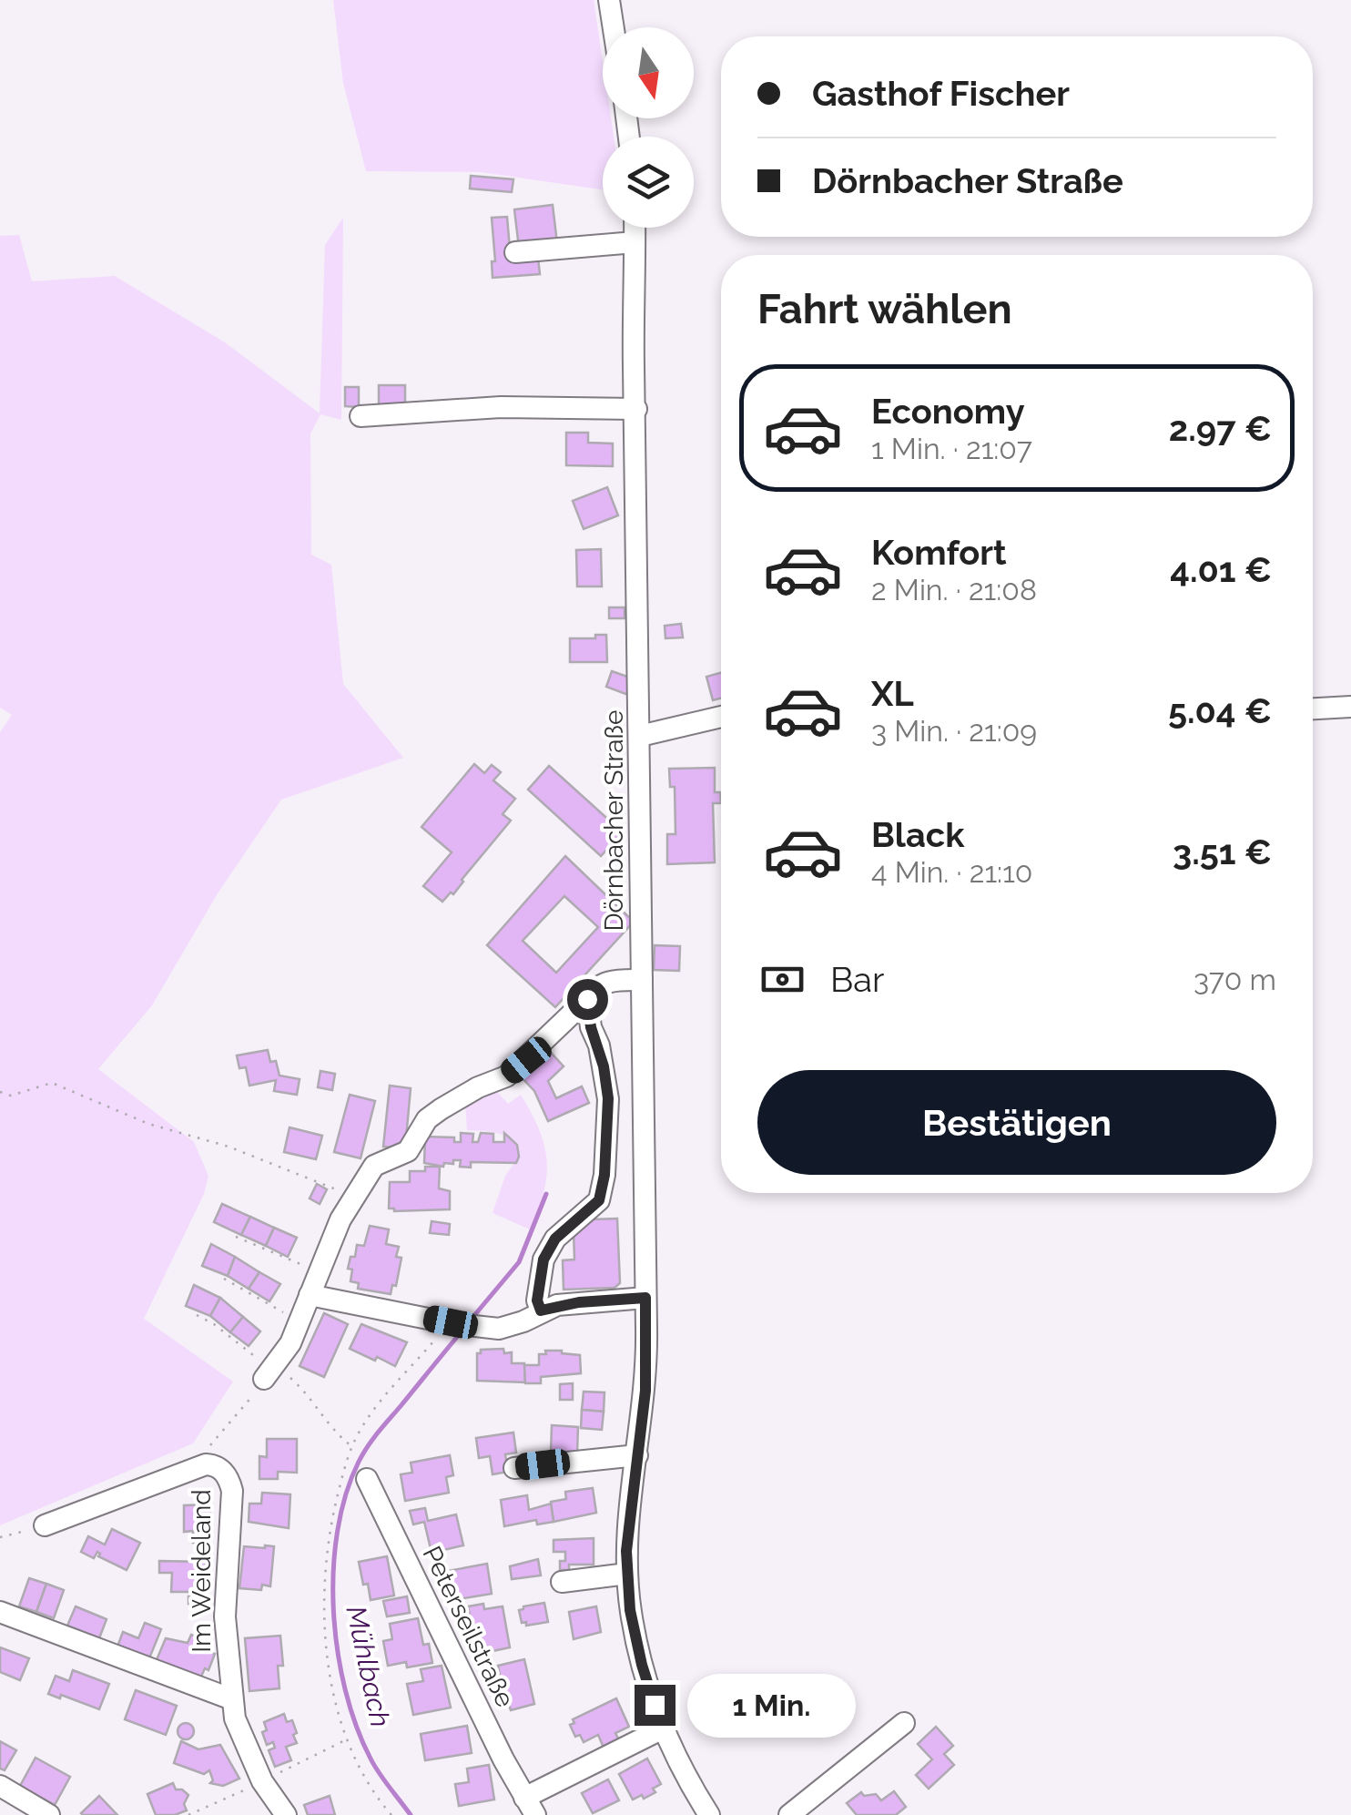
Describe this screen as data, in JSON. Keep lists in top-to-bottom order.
{
  "streets": {
    "street": ["Dörnbacher Straße", "Im Weideland", "Peterseilstraße"]
  },
  "crossings": [
    ["Dörnbacher Straße", "Peterseilstraße"]
  ],
  "water": ["Mühlbach"],
  "north": "bottom",
  "page": {
    "banner": ["Gasthof Fischer", "Dörnbacher Straße"],
    "heading": "Fahrt wählen",
    "list": [
      {
        "name": "Economy",
        "note": "1 Min. · 21:07",
        "value": "2.97 €"
      },
      {
        "name": "Komfort",
        "note": "2 Min. · 21:08",
        "value": "4.01 €"
      },
      {
        "name": "XL",
        "note": "3 Min. · 21:09",
        "value": "5.04 €"
      },
      {
        "name": "Black",
        "note": "4 Min. · 21:10",
        "value": "3.51 €"
      }
    ],
    "pay": ["Bar", "370 m"],
    "buttons": "Bestätigen",
    "bubble": "1 Min."
  }
}
